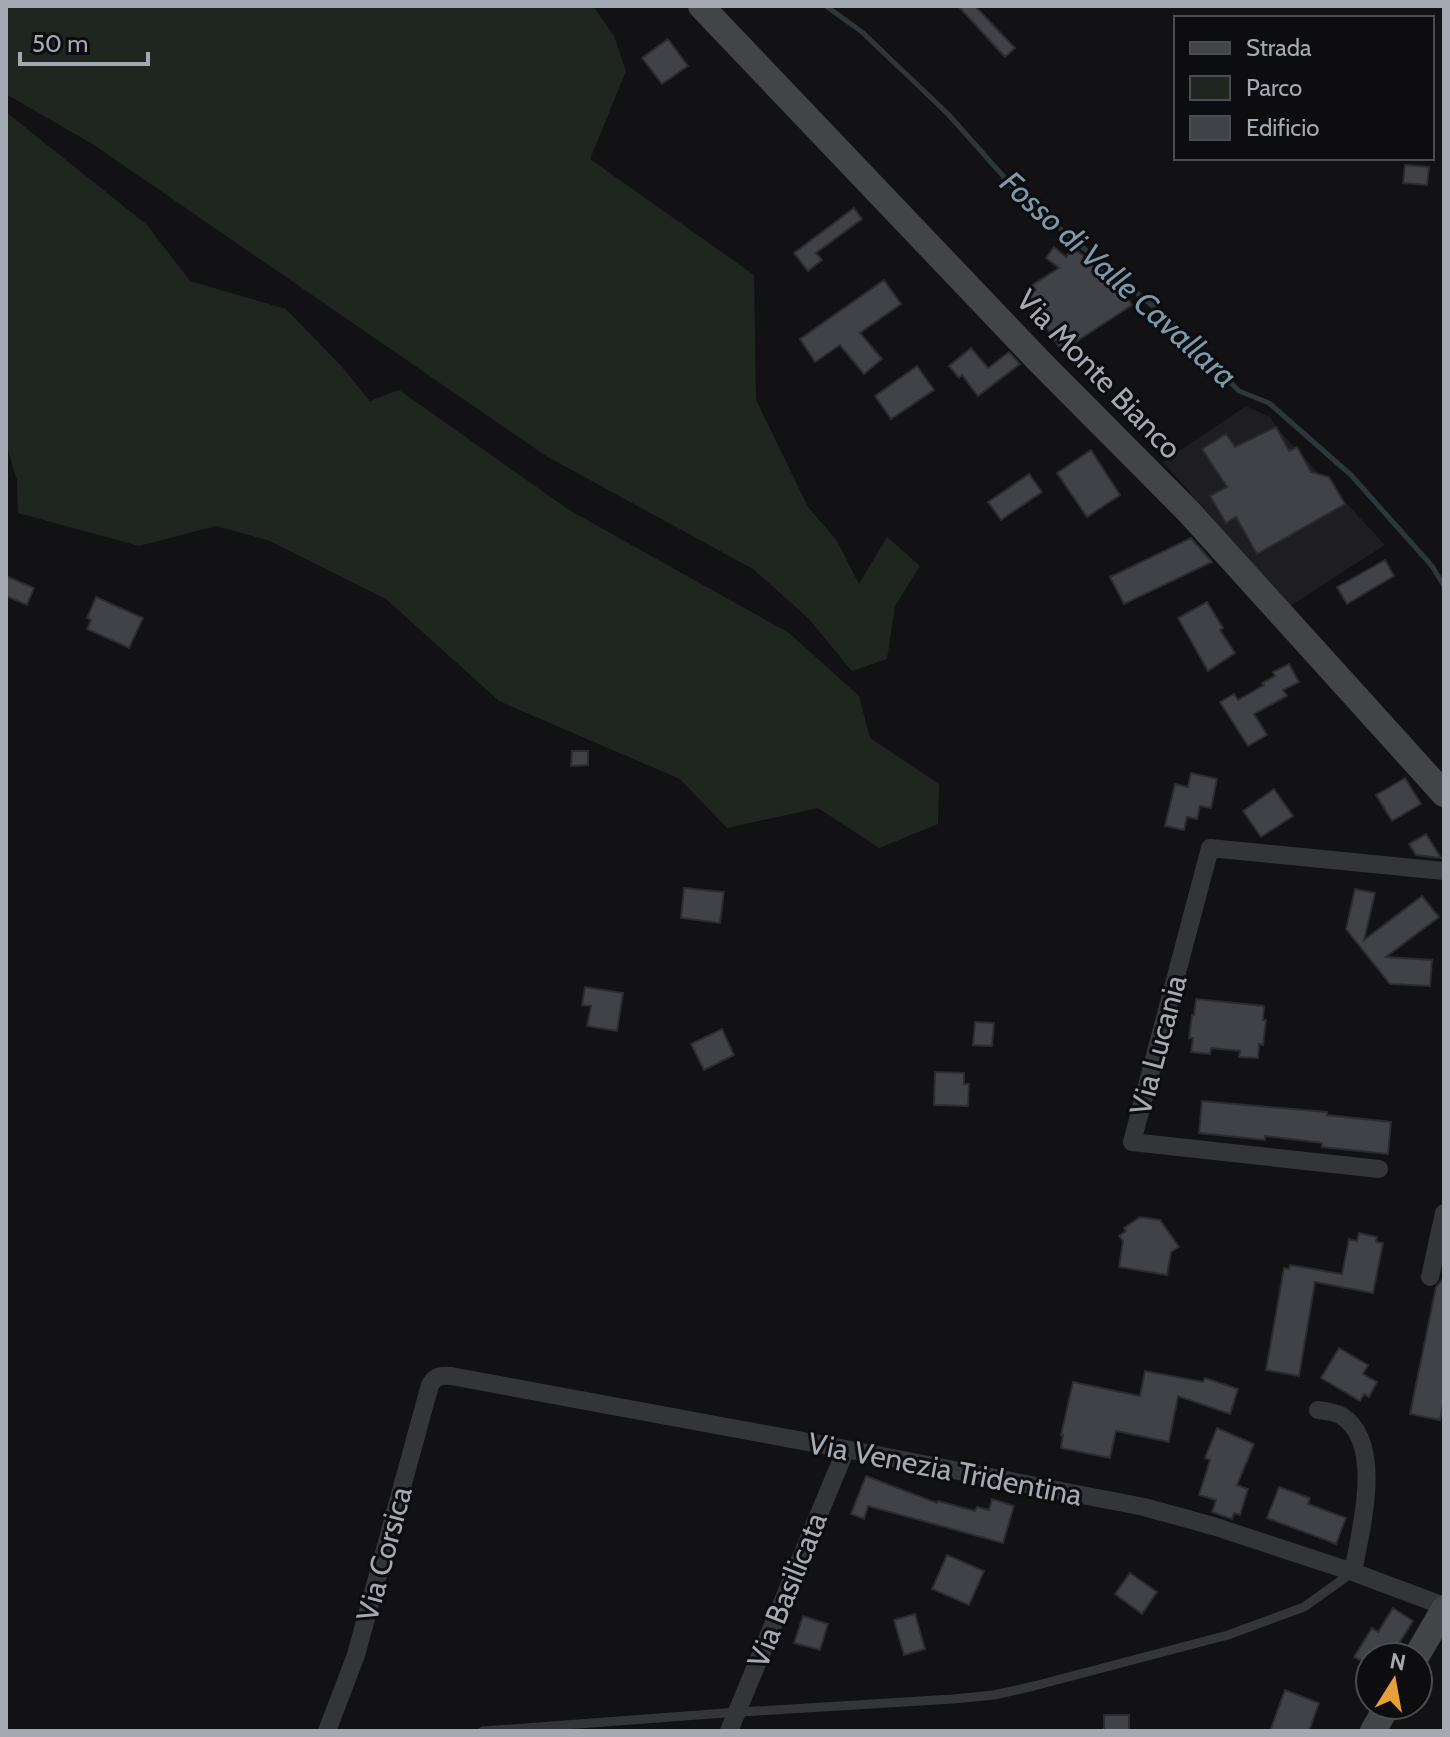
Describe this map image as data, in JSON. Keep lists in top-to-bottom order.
{
  "streets": {
    "main road": ["Via Monte Bianco"],
    "street": [
      "Via Lucania",
      "Via Venezia Tridentina",
      "Via Corsica",
      "Via Basilicata"
    ]
  },
  "crossings": [
    ["Via Venezia Tridentina", "Via Corsica"],
    ["Via Venezia Tridentina", "Via Basilicata"]
  ],
  "water": ["Fosso di Valle Cavallara"],
  "legend": ["Strada", "Parco", "Edificio"],
  "scale_bar": "50 m",
  "north": "top"
}
